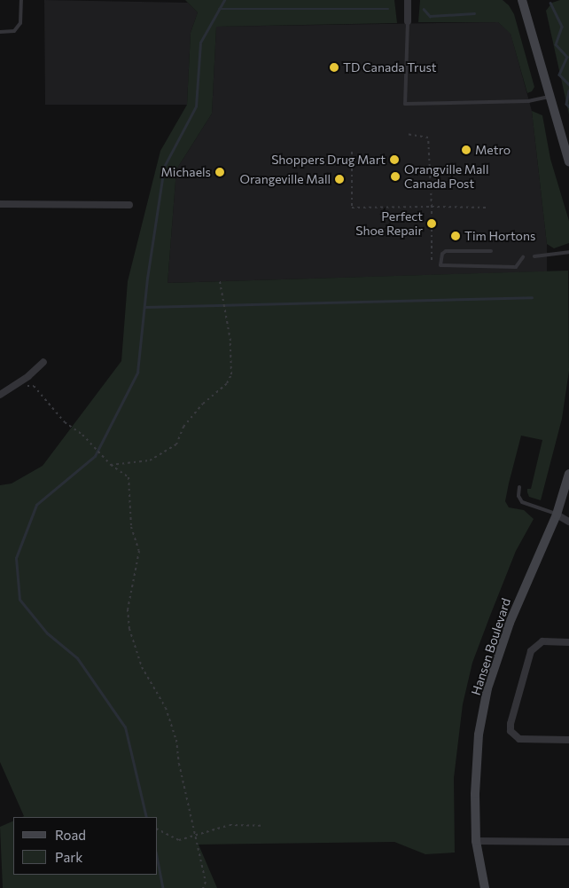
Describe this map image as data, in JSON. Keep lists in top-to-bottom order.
{
  "streets": {
    "street": ["Hansen Boulevard"]
  },
  "places": [
    "TD Canada Trust",
    "Metro",
    "Shoppers Drug Mart",
    "Michaels",
    "Orangville Mall Canada Post",
    "Orangeville Mall",
    "Perfect Shoe Repair",
    "Tim Hortons"
  ],
  "legend": ["Road", "Park"]
}
